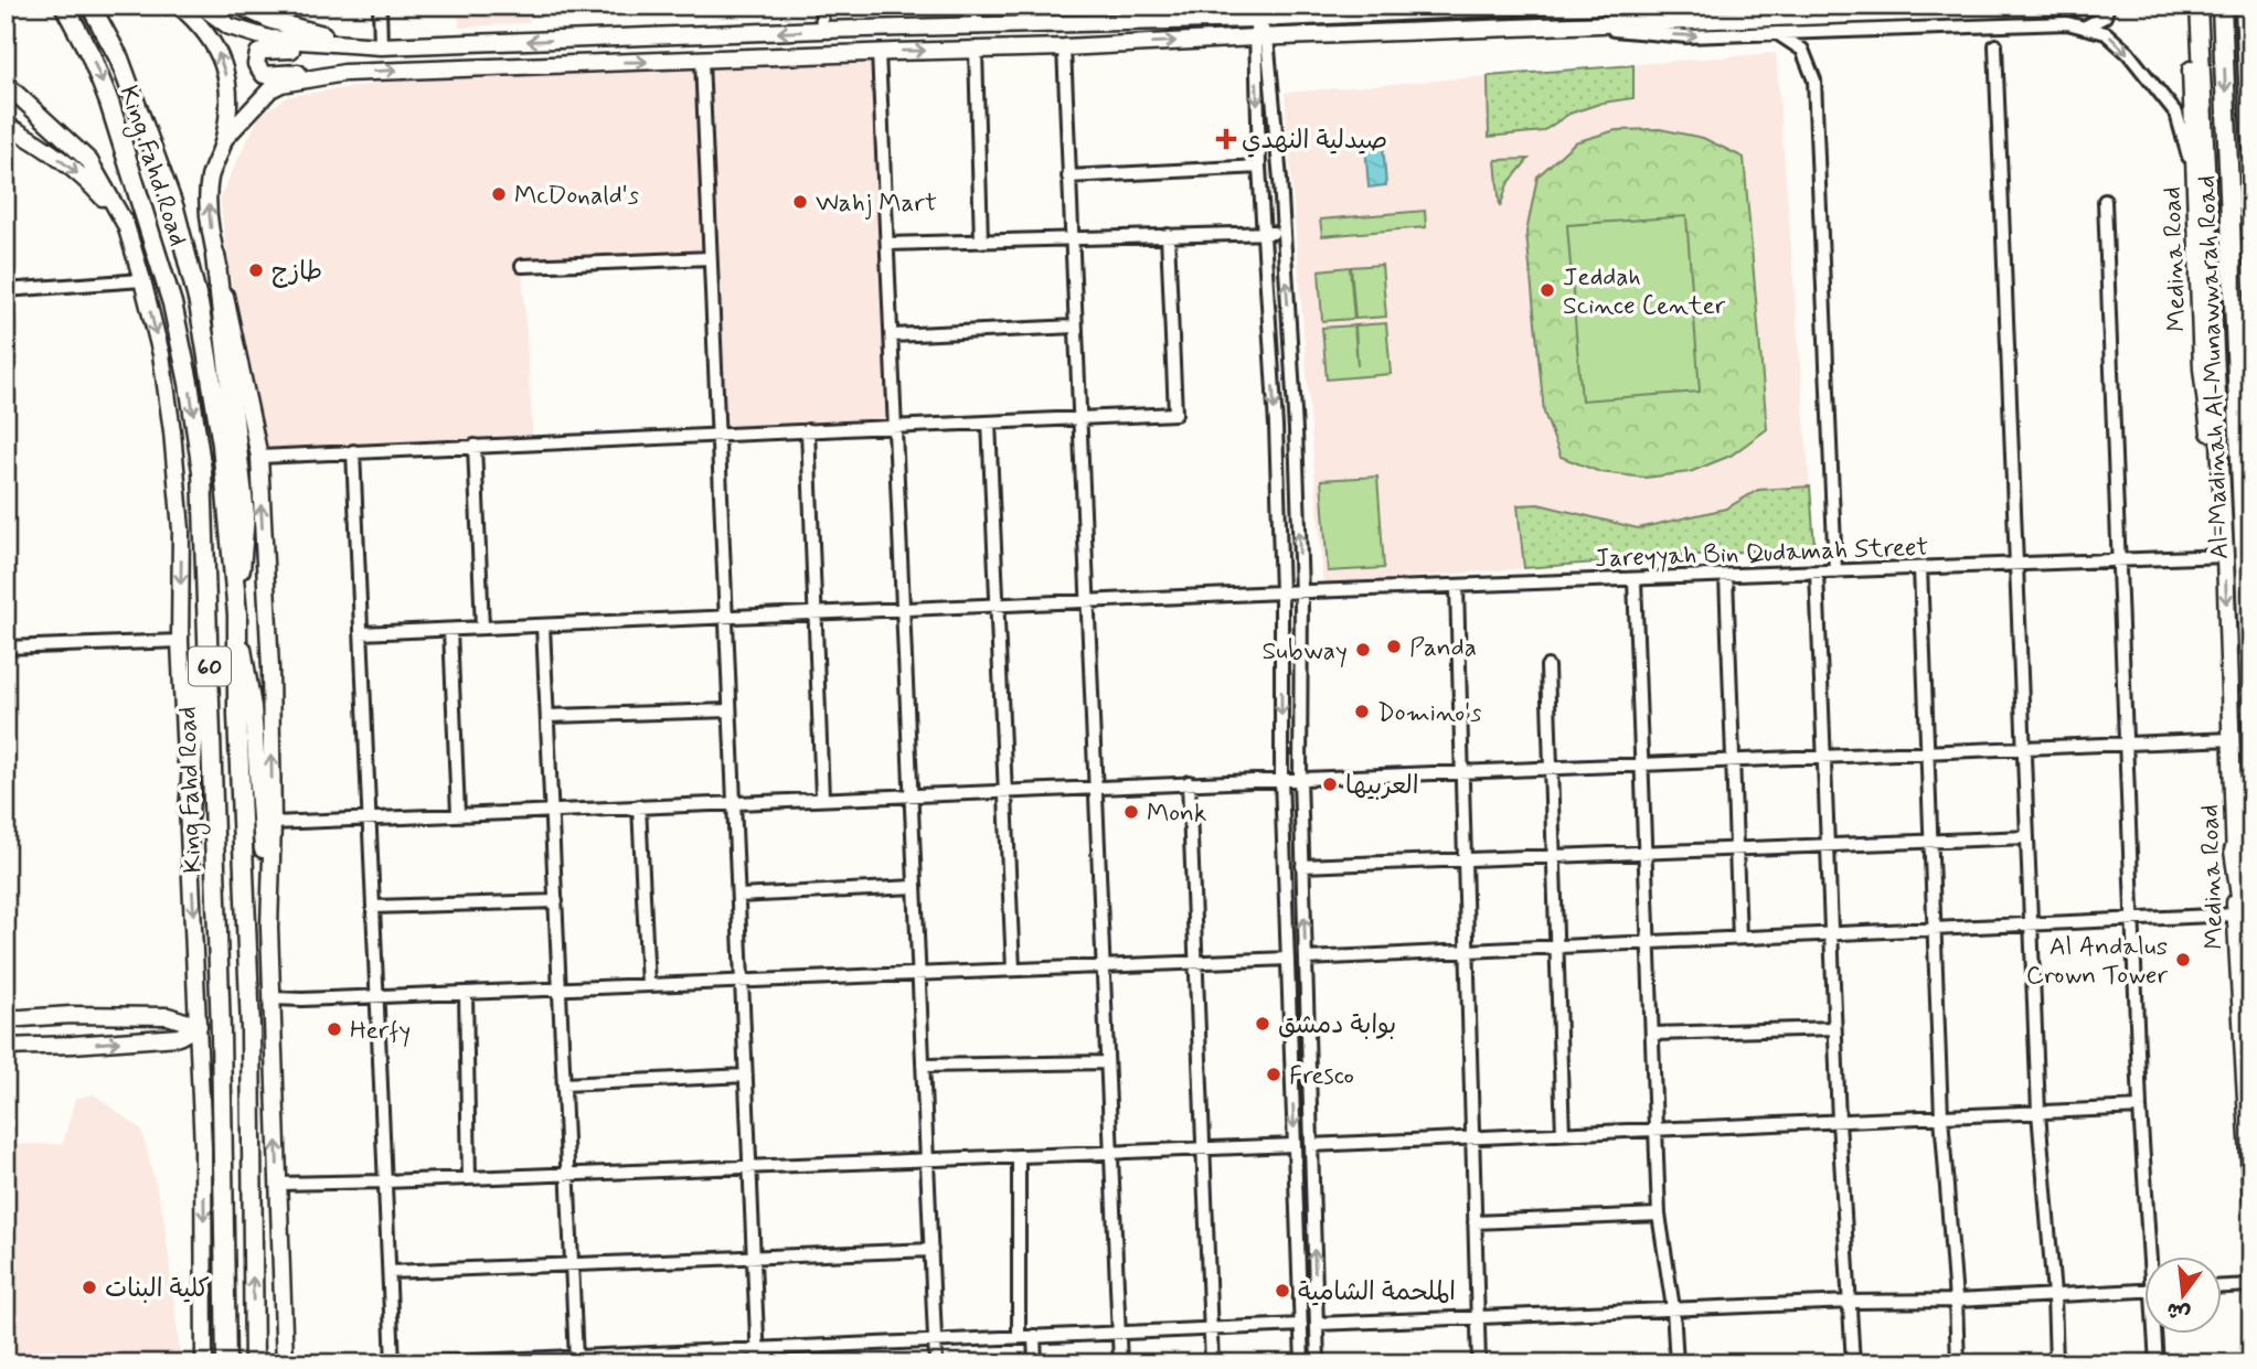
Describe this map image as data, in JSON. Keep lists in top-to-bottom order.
{
  "streets": {
    "highway": ["King Fahd Road", "Al-Madinah Al-Munawwarah Road", "60"],
    "main road": ["Medina Road"],
    "street": ["Jareyyah Bin Qudamah Street"]
  },
  "crossings": [
    ["Medina Road", "Jareyyah Bin Qudamah Street"]
  ],
  "one_way": ["Al-Madinah Al-Munawwarah Road"],
  "places": {
    "health": ["صيدلية النهدي"],
    "other": [
      "McDonald's",
      "Wahj Mart",
      "طازج",
      "Jeddah Scince Center",
      "Panda",
      "Subway",
      "Domino's",
      "العربيها",
      "Monk",
      "Al Andalus Crown Tower",
      "بوابة دمشق",
      "Herfy",
      "Fresco",
      "كلية البنات",
      "الملحمة الشامية"
    ]
  },
  "north": "bottom"
}
